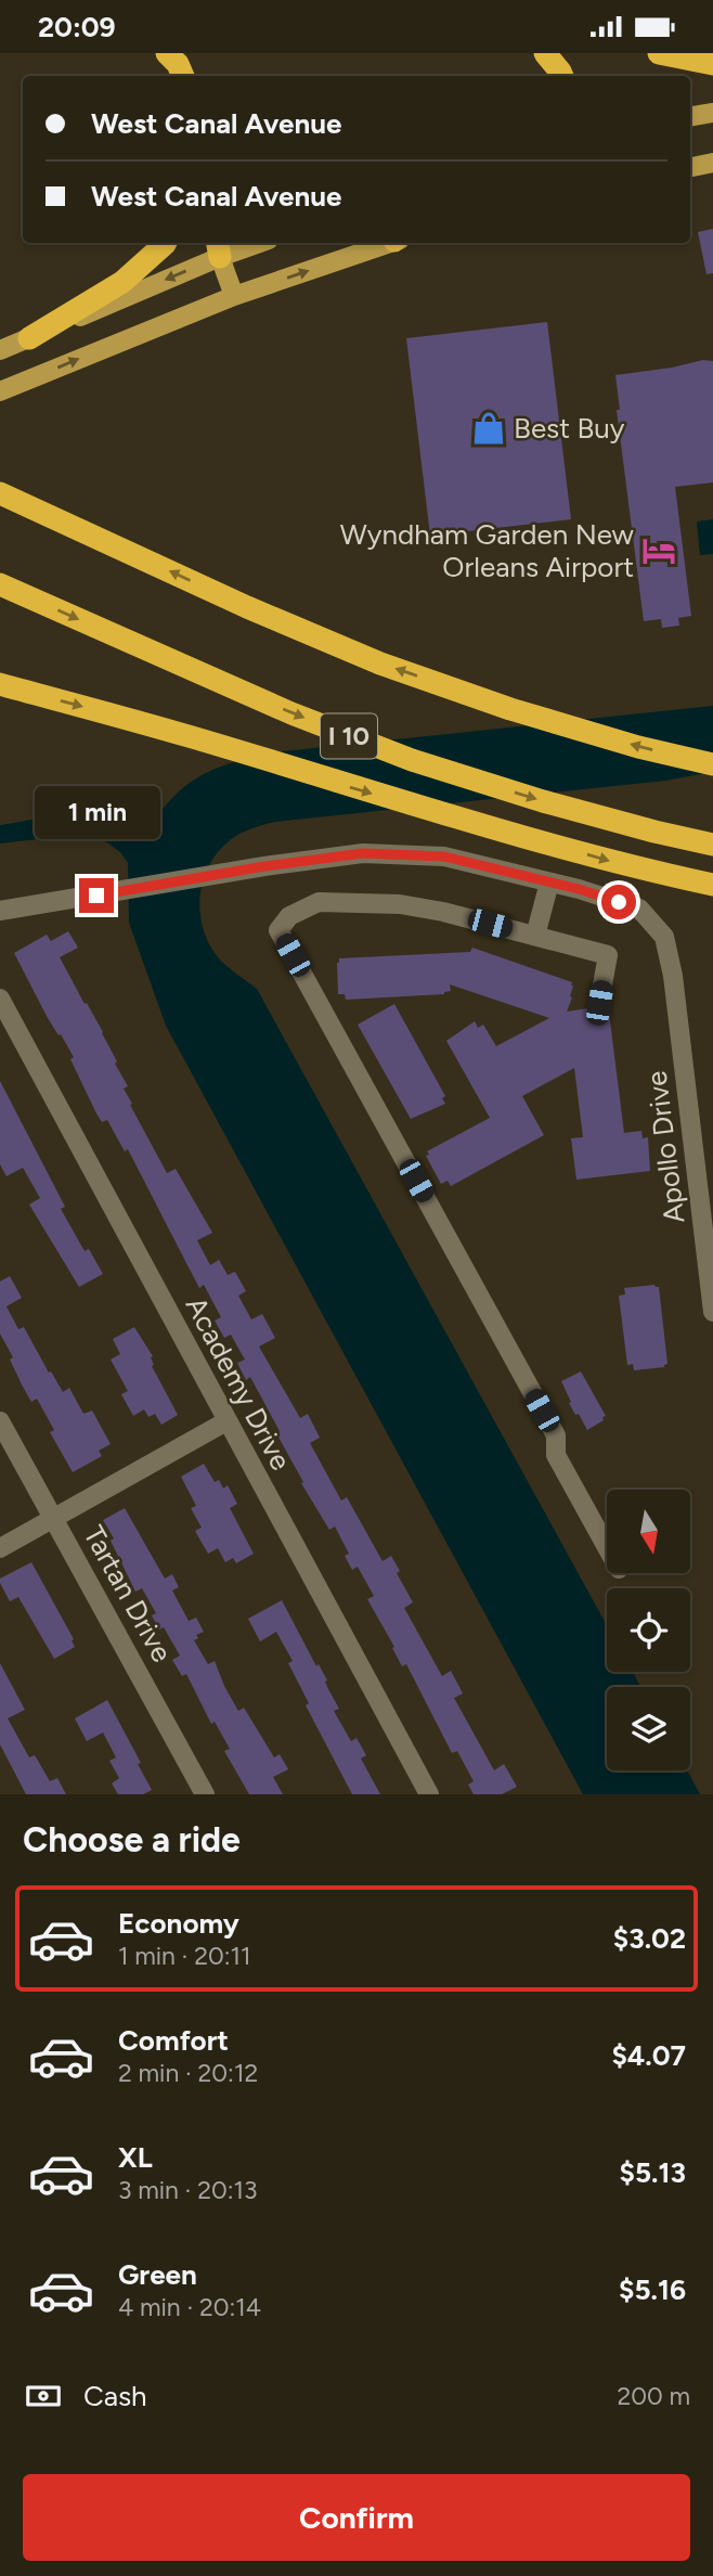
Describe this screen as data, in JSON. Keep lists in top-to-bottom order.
{
  "streets": {
    "highway": ["I 10"],
    "street": ["Apollo Drive", "Academy Drive", "Tartan Drive"]
  },
  "places": {
    "shop": ["Best Buy"],
    "hotel": ["Wyndham Garden New Orleans Airport"]
  },
  "north": "bottom",
  "page": {
    "status": "20:09",
    "banner": ["West Canal Avenue", "West Canal Avenue"],
    "bubble": "1 min",
    "heading": "Choose a ride",
    "list": [
      {
        "name": "Economy",
        "note": "1 min · 20:11",
        "value": "$3.02"
      },
      {
        "name": "Comfort",
        "note": "2 min · 20:12",
        "value": "$4.07"
      },
      {
        "name": "XL",
        "note": "3 min · 20:13",
        "value": "$5.13"
      },
      {
        "name": "Green",
        "note": "4 min · 20:14",
        "value": "$5.16"
      }
    ],
    "pay": ["Cash", "200 m"],
    "buttons": "Confirm"
  }
}
